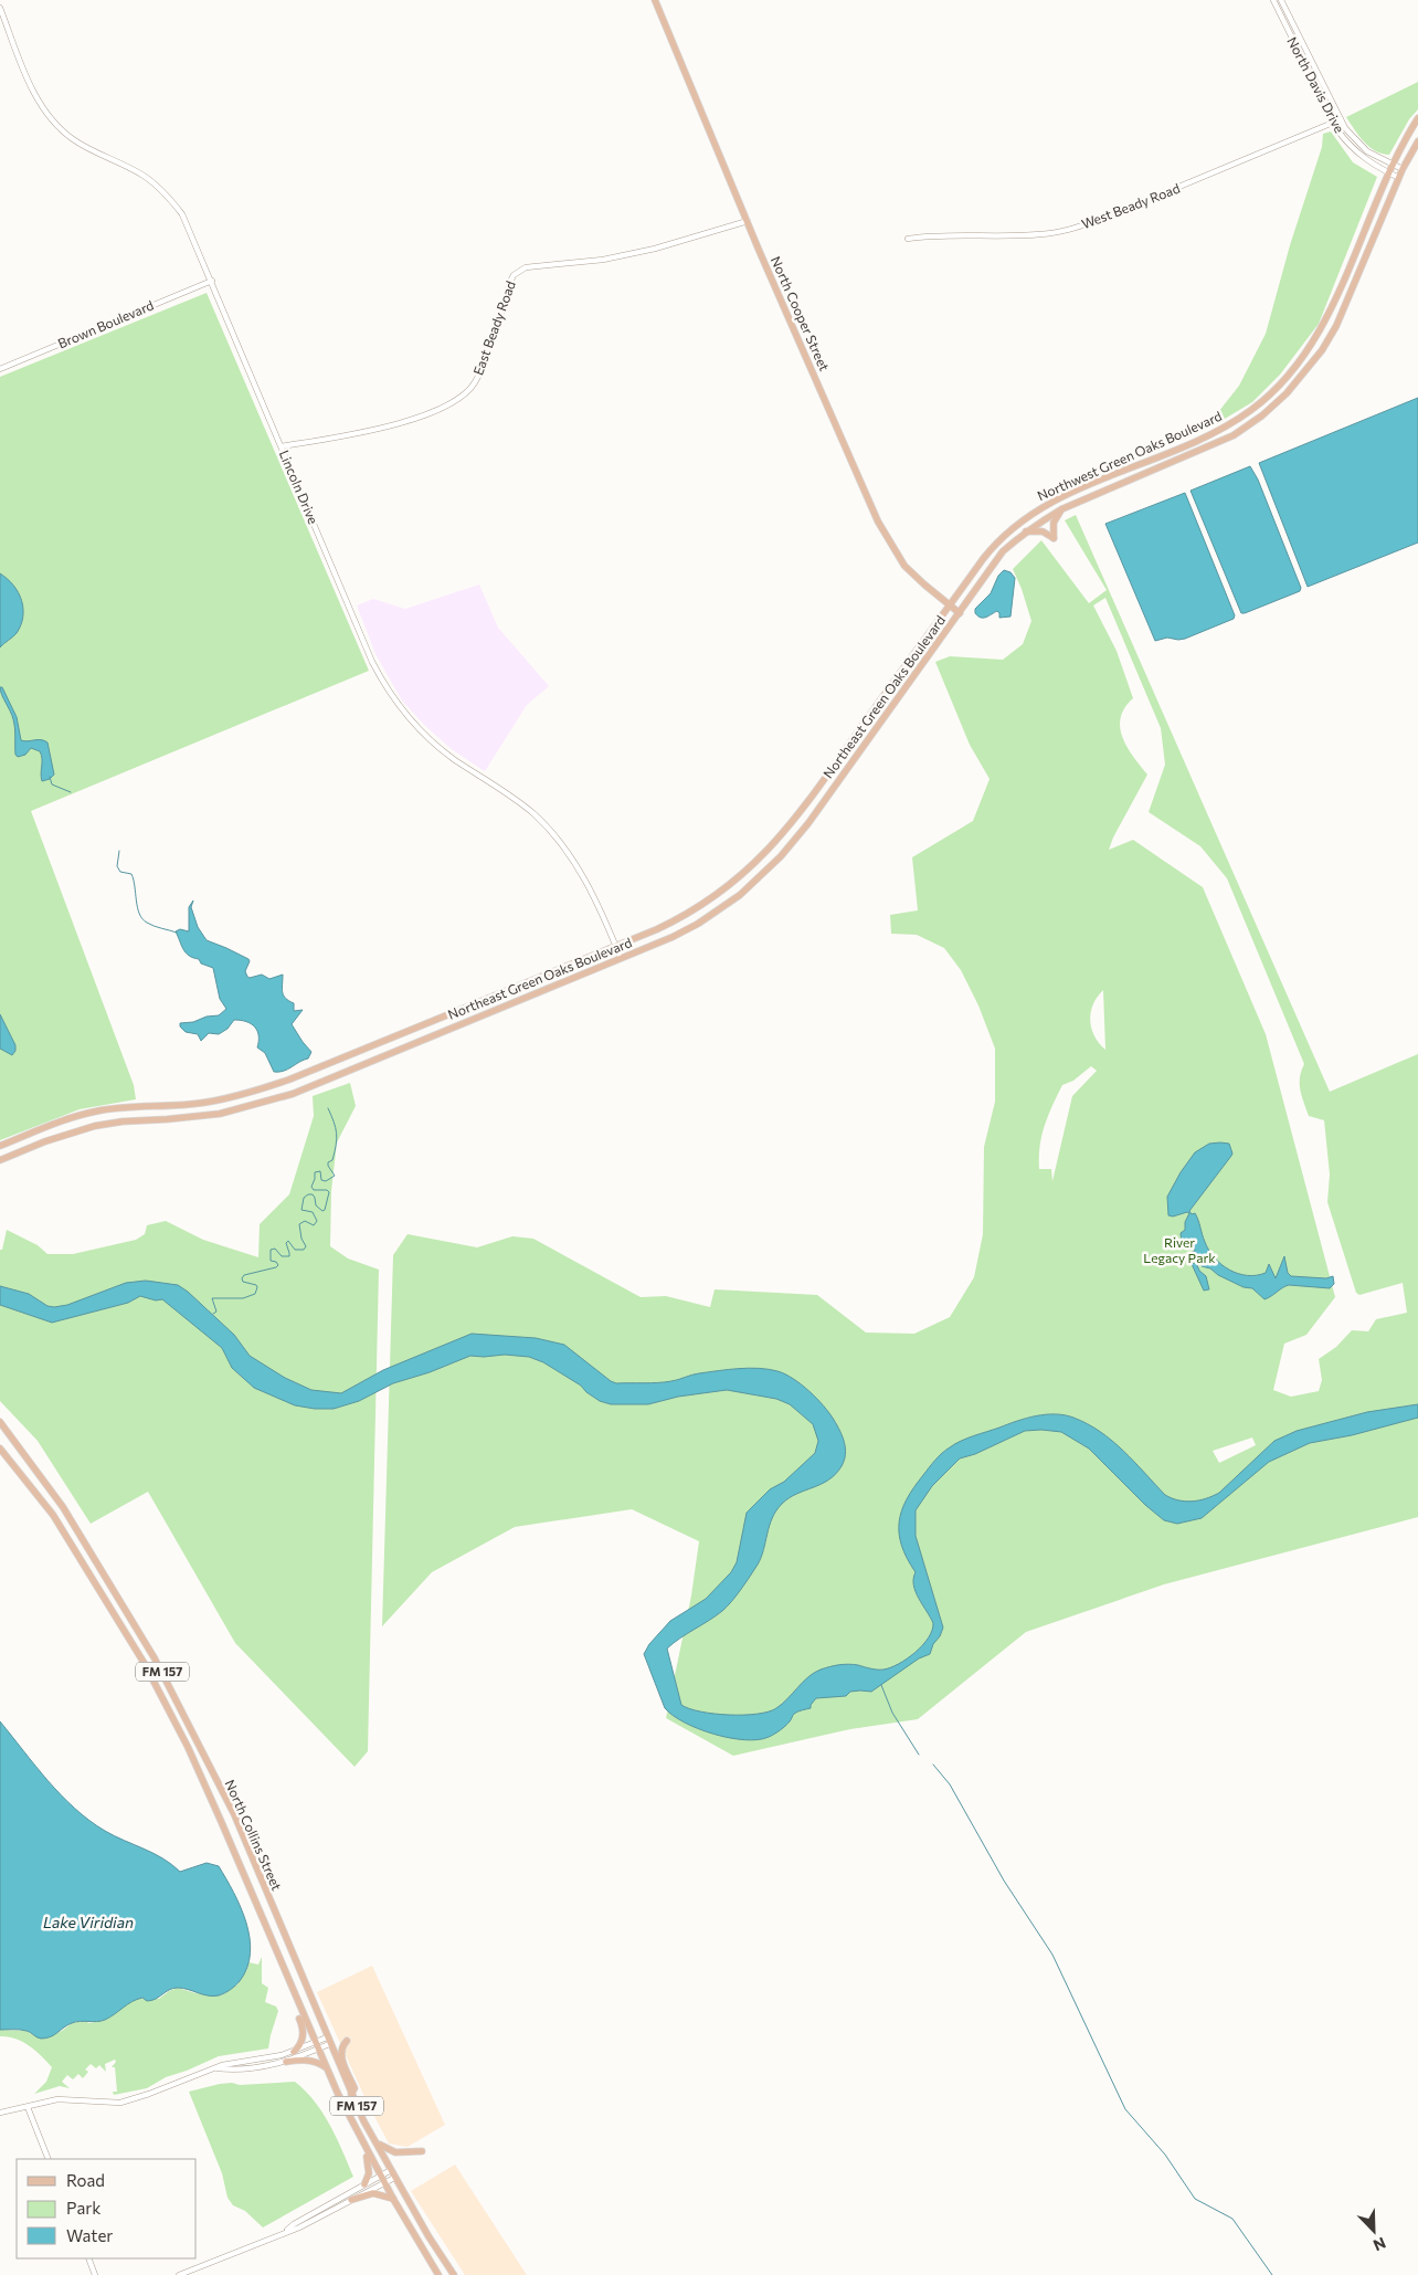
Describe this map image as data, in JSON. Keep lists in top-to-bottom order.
{
  "streets": {
    "main road": [
      "North Cooper Street",
      "Northwest Green Oaks Boulevard",
      "Northeast Green Oaks Boulevard",
      "FM 157",
      "North Collins Street"
    ],
    "street": [
      "North Davis Drive",
      "West Beady Road",
      "Brown Boulevard",
      "East Beady Road",
      "Lincoln Drive"
    ]
  },
  "crossings": [
    ["North Davis Drive", "West Beady Road"],
    ["North Davis Drive", "Northwest Green Oaks Boulevard"],
    ["North Cooper Street", "East Beady Road"],
    ["North Cooper Street", "Northwest Green Oaks Boulevard"],
    ["North Cooper Street", "Northeast Green Oaks Boulevard"],
    ["Brown Boulevard", "Lincoln Drive"],
    ["East Beady Road", "Lincoln Drive"],
    ["Northwest Green Oaks Boulevard", "Northeast Green Oaks Boulevard"],
    ["Lincoln Drive", "Northeast Green Oaks Boulevard"]
  ],
  "water": ["Lake Viridian"],
  "parks": ["River Legacy Park"],
  "legend": ["Road", "Park", "Water"],
  "north": "bottom right"
}
